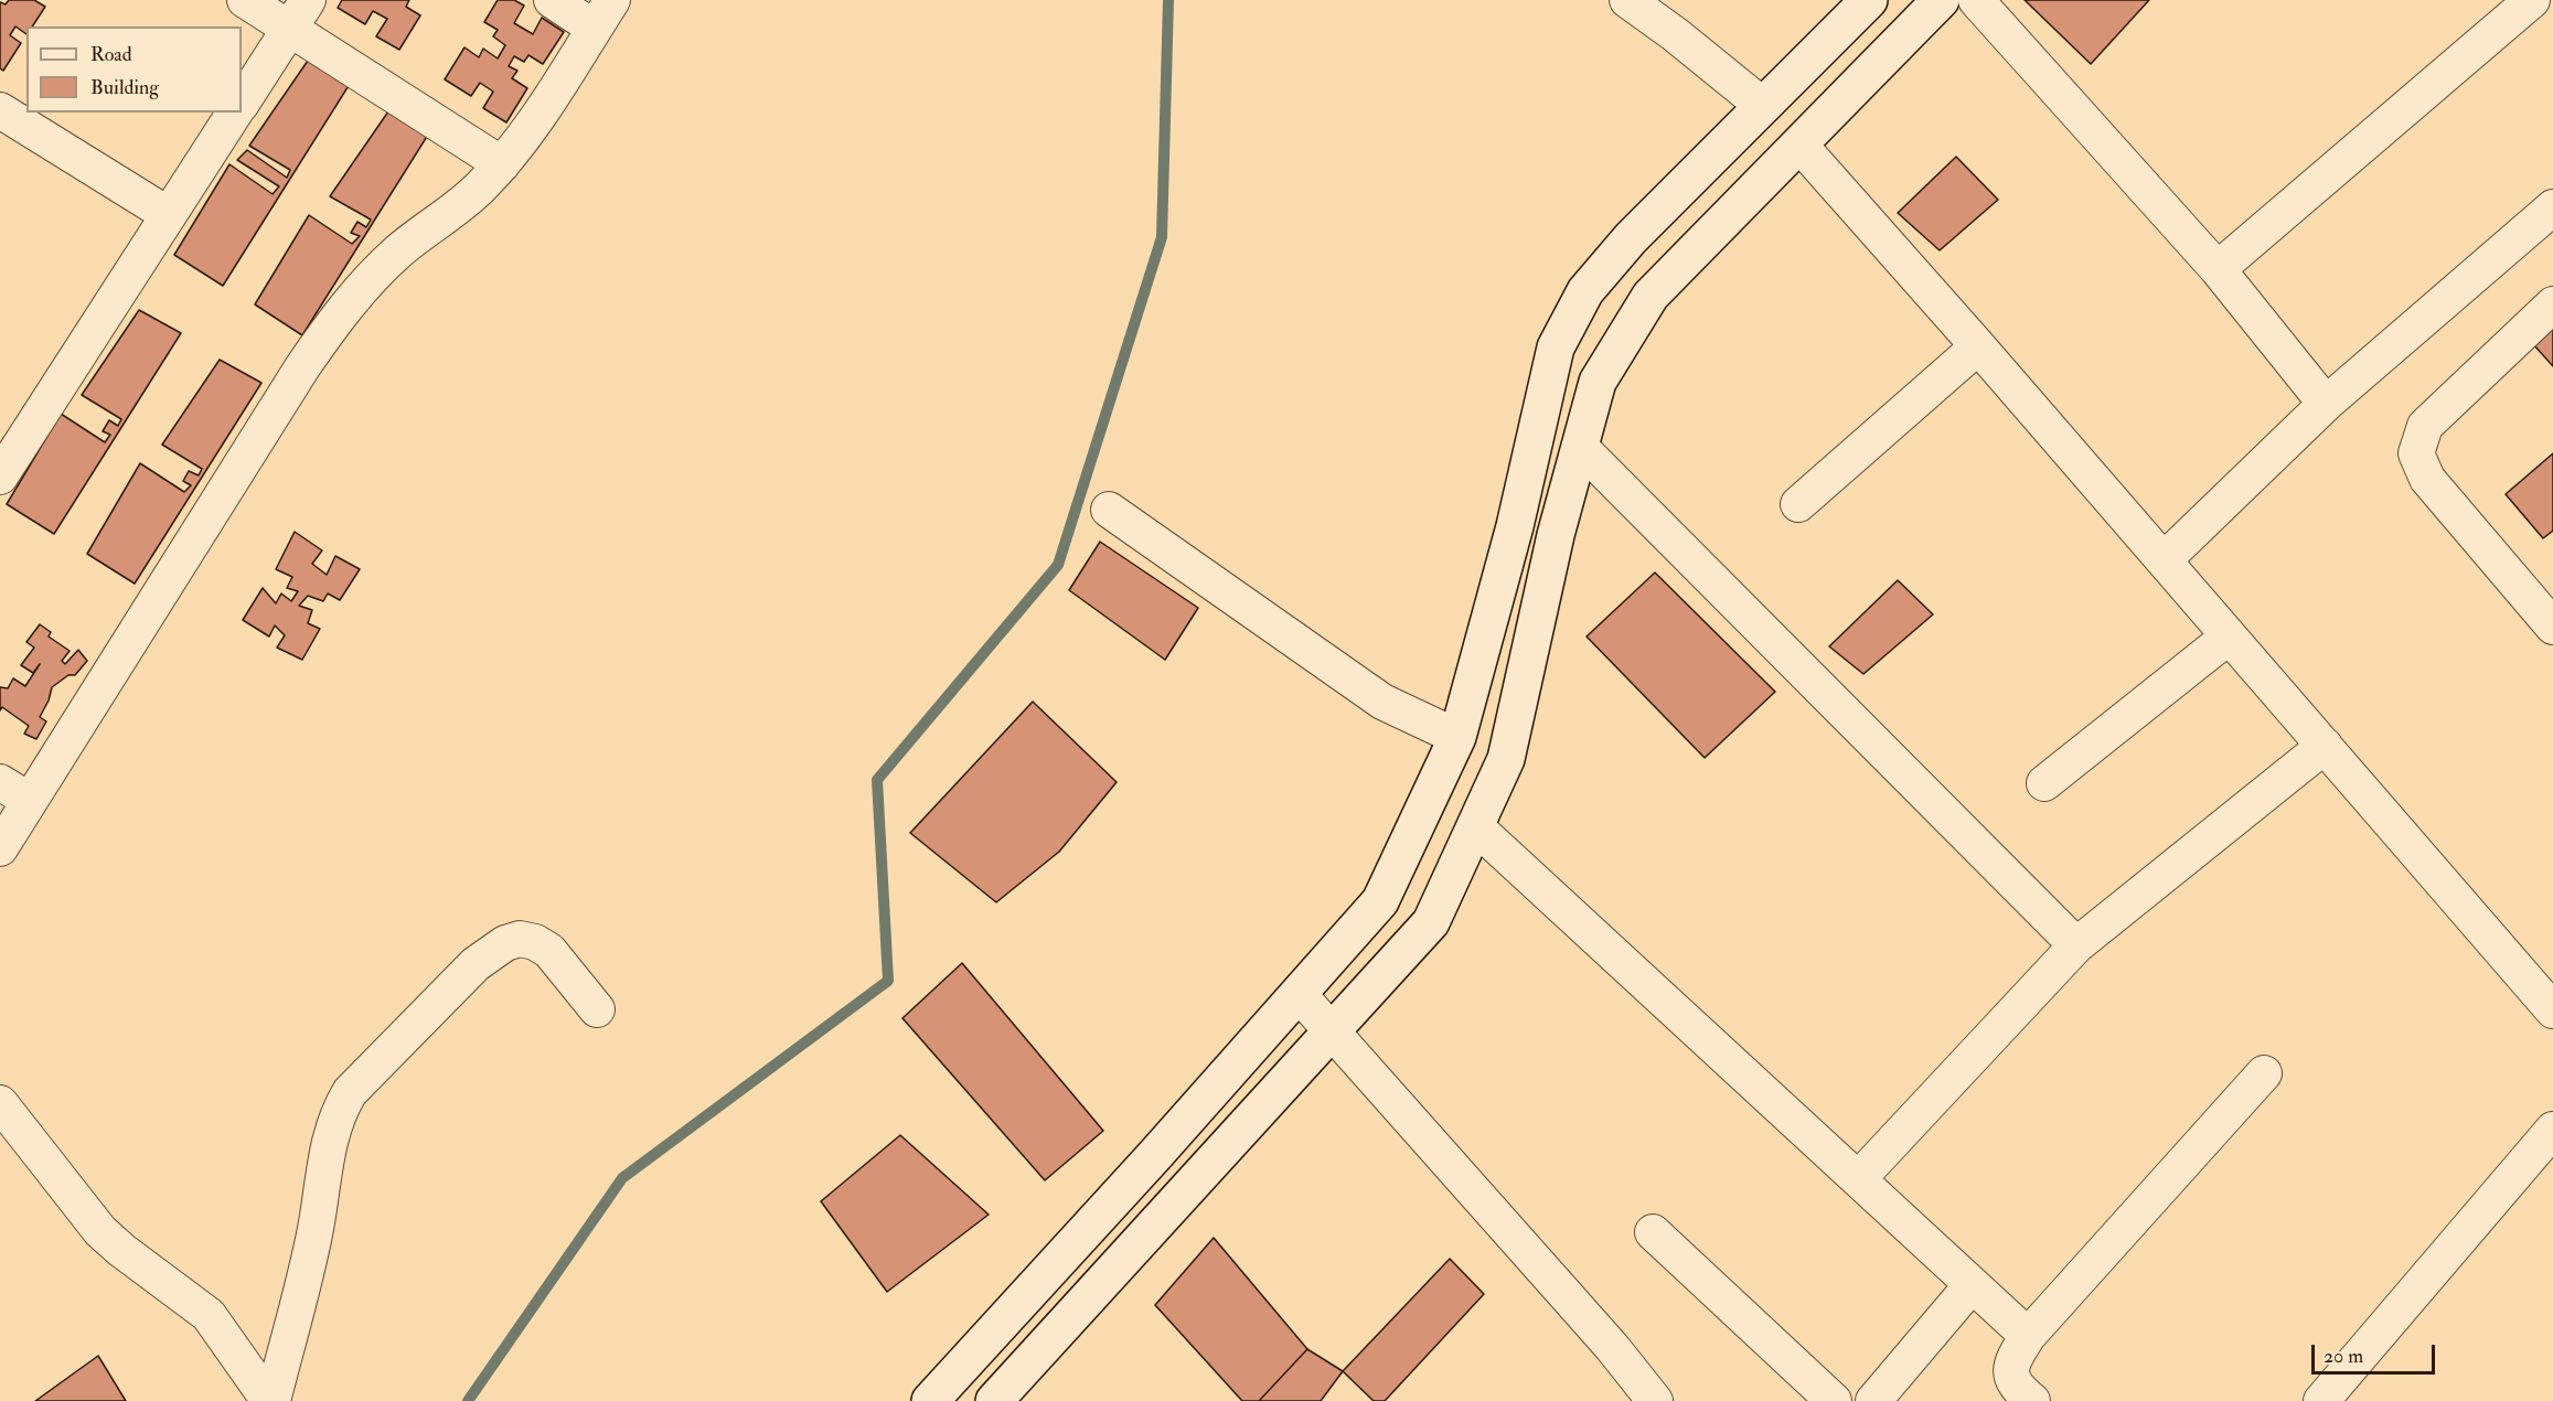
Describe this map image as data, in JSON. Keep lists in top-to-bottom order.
{
  "legend": ["Road", "Building"],
  "scale_bar": "20 m"
}
